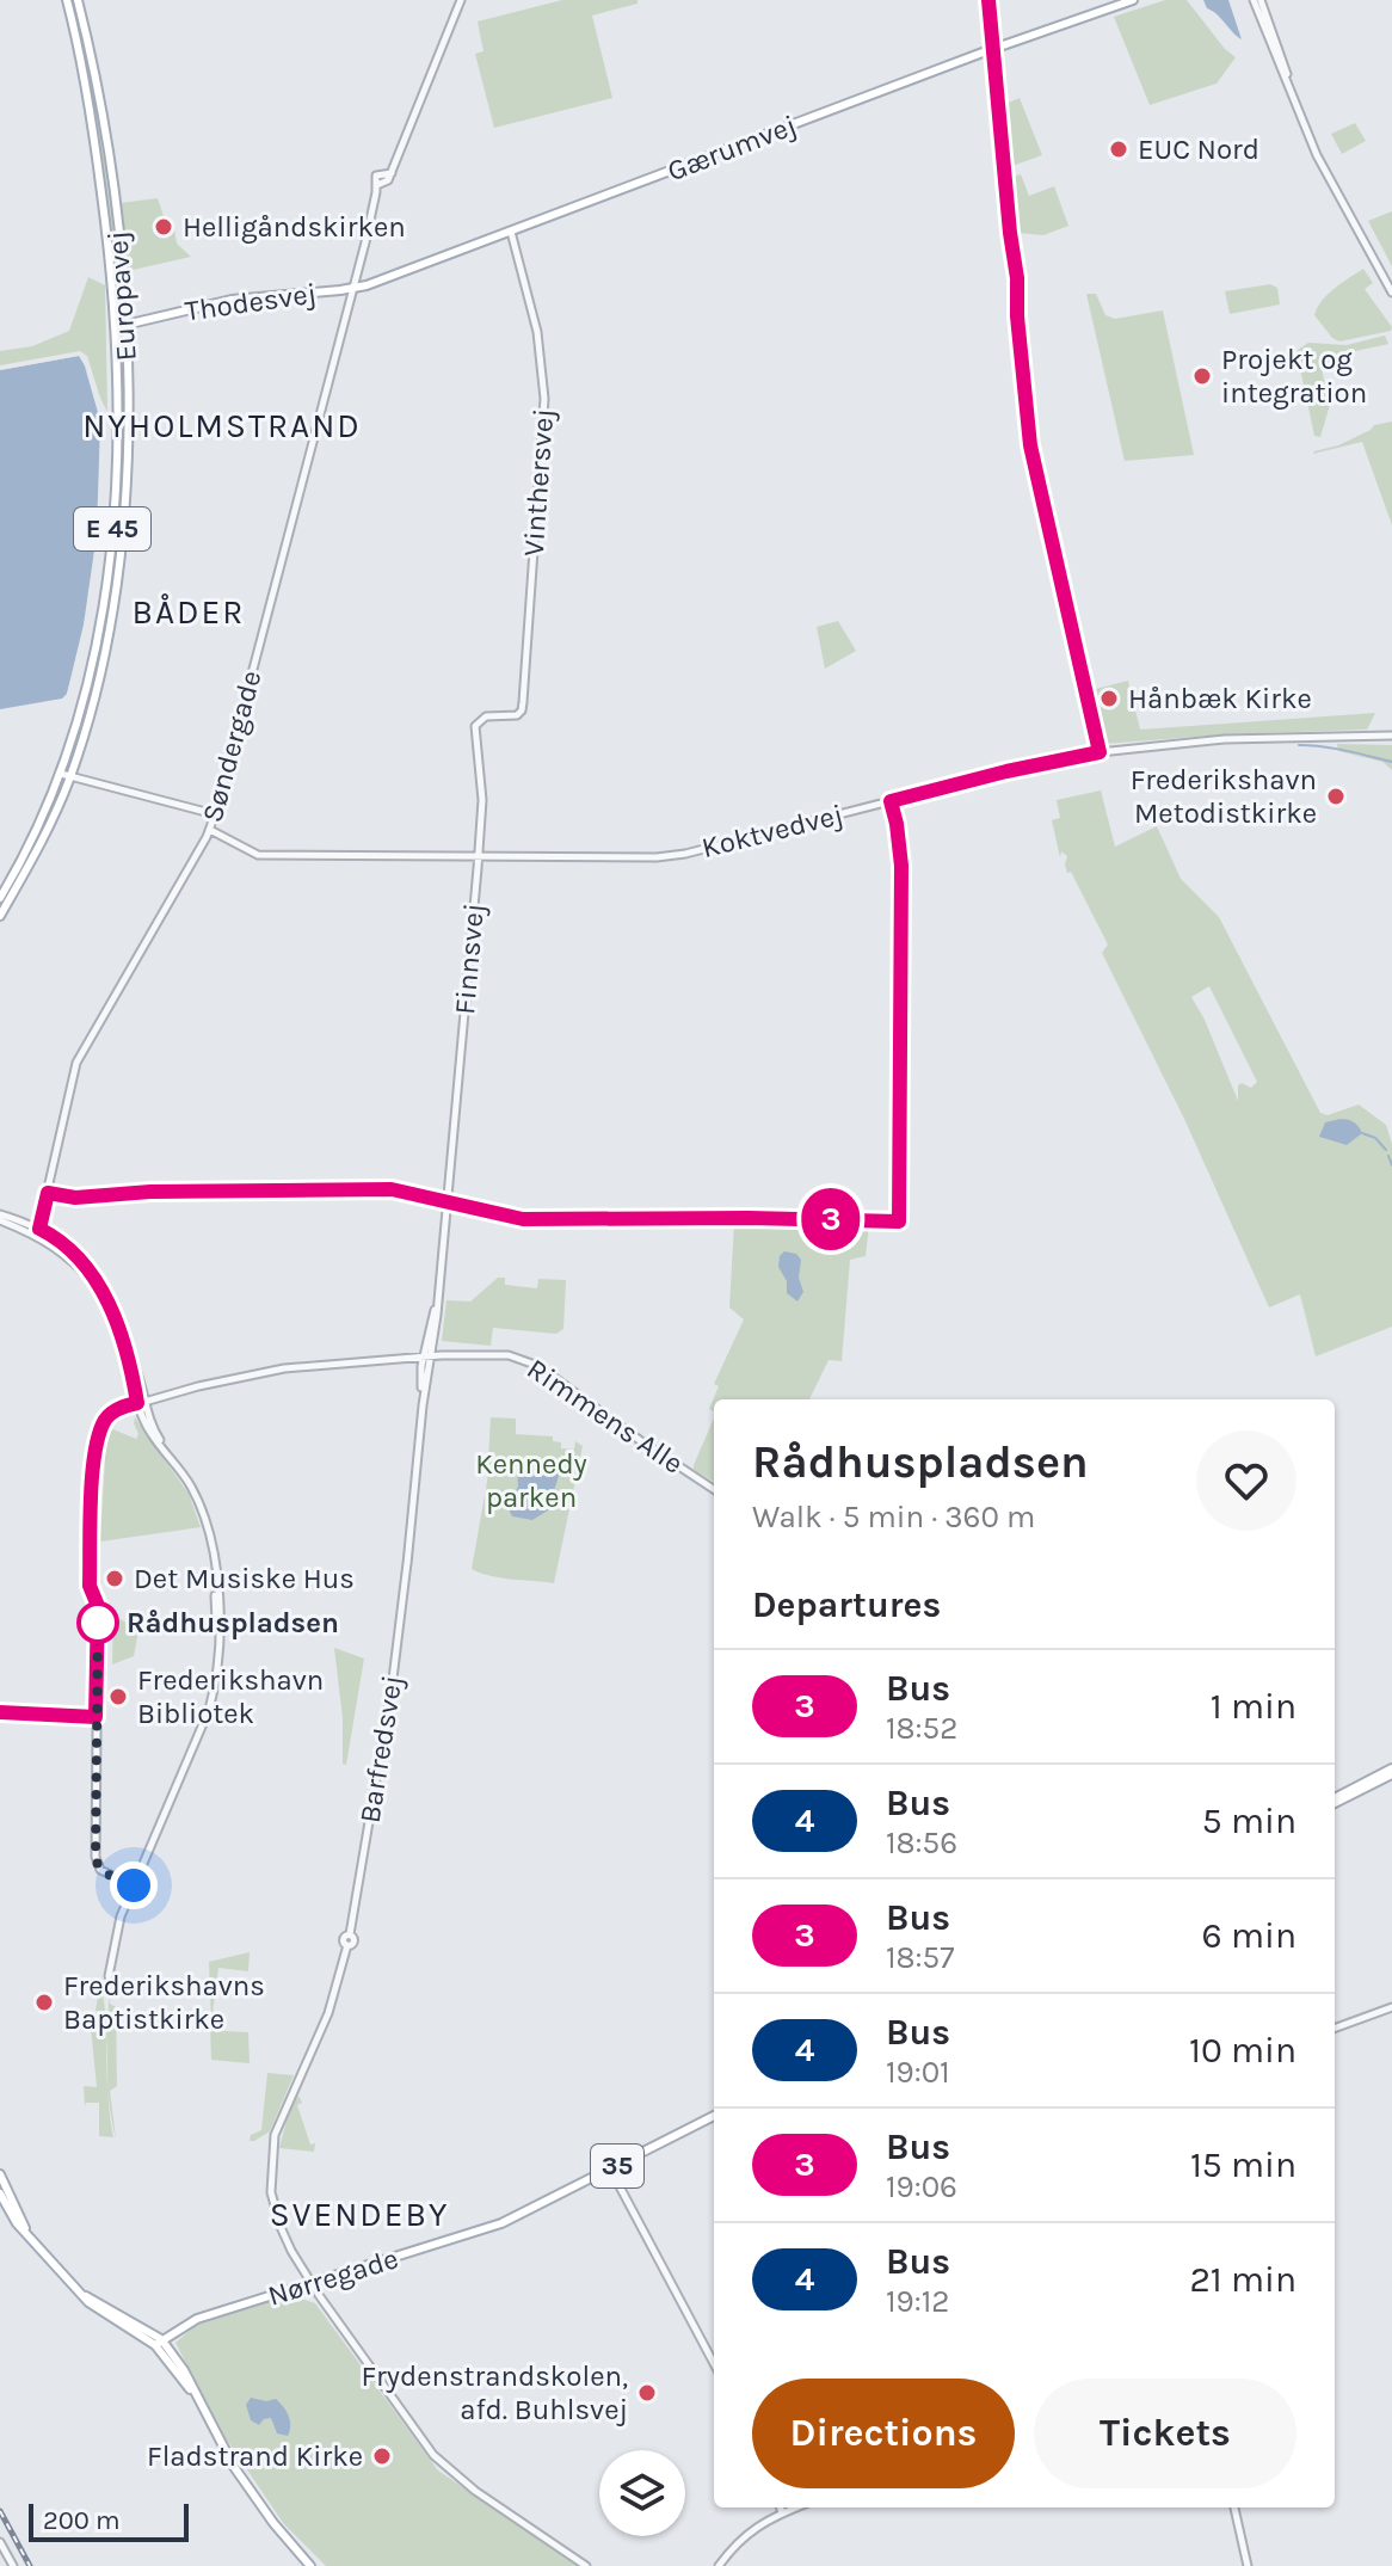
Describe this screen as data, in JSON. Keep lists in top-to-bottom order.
{
  "streets": {
    "main road": [
      "Gærumvej",
      "Europavej",
      "Thodesvej",
      "E 45",
      "35",
      "Nørregade"
    ],
    "street": [
      "Vinthersvej",
      "Søndergade",
      "Koktvedvej",
      "Finnsvej",
      "Rimmens Alle",
      "Barfredsvej"
    ]
  },
  "crossings": [
    ["Gærumvej", "Thodesvej"],
    ["Gærumvej", "Vinthersvej"],
    ["Gærumvej", "Søndergade"],
    ["Europavej", "Thodesvej"],
    ["Thodesvej", "Søndergade"],
    ["Vinthersvej", "Finnsvej"],
    ["Søndergade", "Koktvedvej"],
    ["Koktvedvej", "Finnsvej"],
    ["Finnsvej", "Barfredsvej"],
    ["Rimmens Alle", "Barfredsvej"],
    ["Barfredsvej", "Nørregade"],
    ["35", "Nørregade"]
  ],
  "districts": ["NYHOLMSTRAND", "BÅDER", "SVENDEBY"],
  "parks": ["Kennedy parken"],
  "places": [
    "EUC Nord",
    "Helligåndskirken",
    "Projekt og integration",
    "Hånbæk Kirke",
    "Frederikshavn Metodistkirke",
    "Det Musiske Hus",
    "Rådhuspladsen",
    "Frederikshavn Bibliotek",
    "Frederikshavns Baptistkirke",
    "Frydenstrandskolen, afd. Buhlsvej",
    "Fladstrand Kirke"
  ],
  "lines": ["bus line 3"],
  "scale_bar": "200 m",
  "page": {
    "on_map": "3",
    "heading": [
      ["Rådhuspladsen", "Walk · 5 min · 360 m"],
      "Departures"
    ],
    "list": [
      {
        "mark": "3",
        "name": "Bus",
        "note": "18:52",
        "value": "1 min"
      },
      {
        "mark": "4",
        "name": "Bus",
        "note": "18:56",
        "value": "5 min"
      },
      {
        "mark": "3",
        "name": "Bus",
        "note": "18:57",
        "value": "6 min"
      },
      {
        "mark": "4",
        "name": "Bus",
        "note": "19:01",
        "value": "10 min"
      },
      {
        "mark": "3",
        "name": "Bus",
        "note": "19:06",
        "value": "15 min"
      },
      {
        "mark": "4",
        "name": "Bus",
        "note": "19:12",
        "value": "21 min"
      }
    ],
    "buttons": ["Directions", "Tickets"],
    "scale": "200 m"
  }
}
